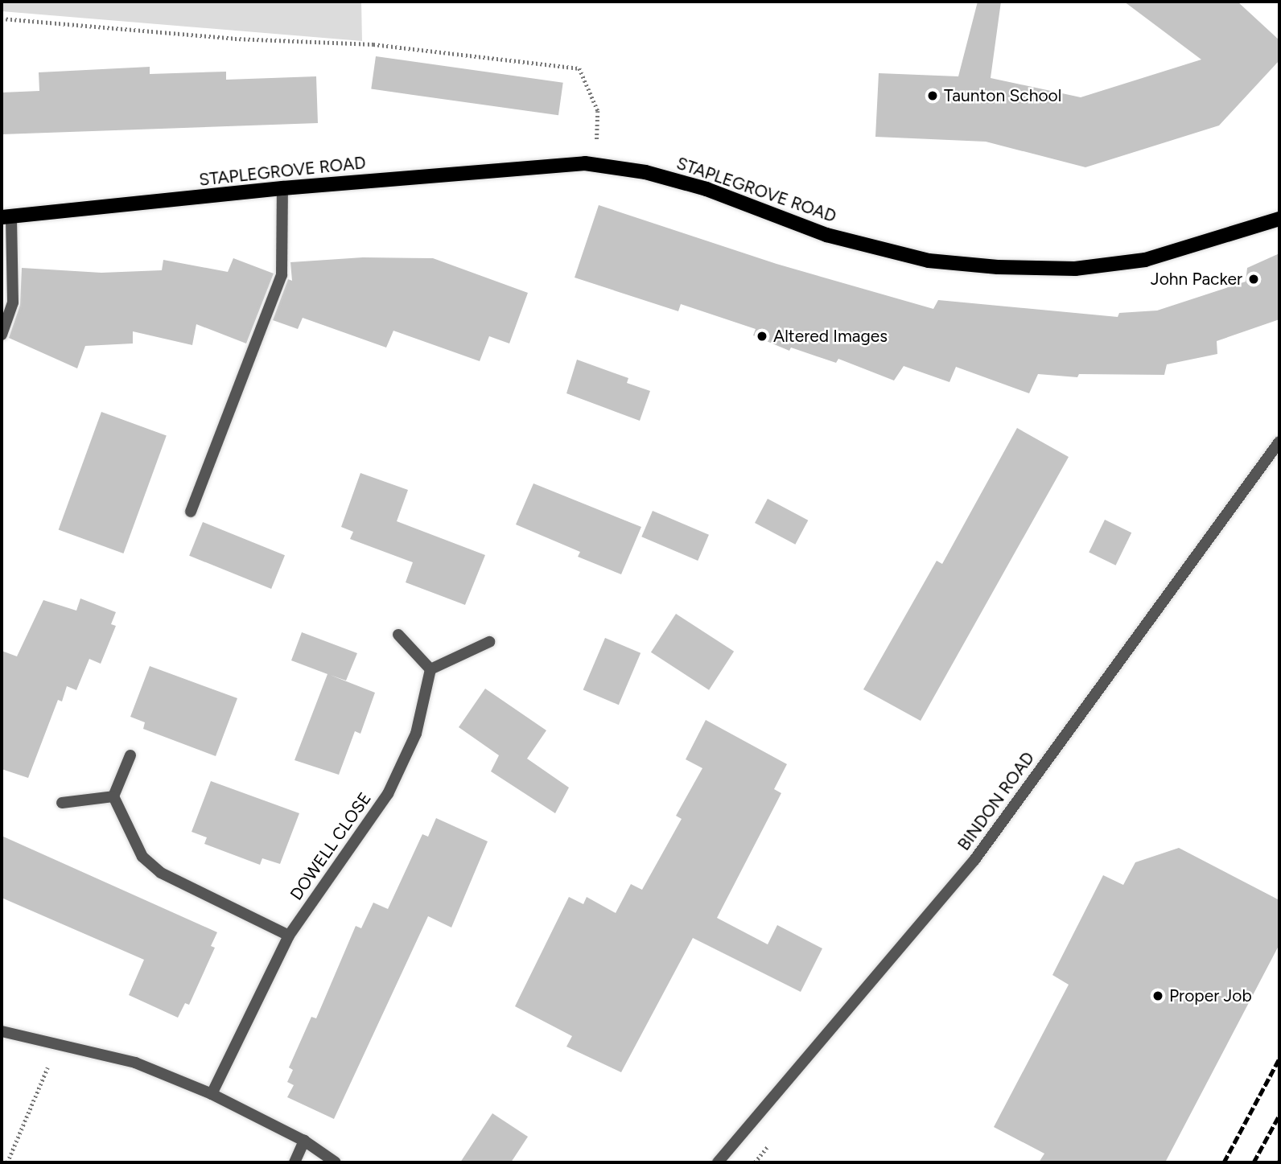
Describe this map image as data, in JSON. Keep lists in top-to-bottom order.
{
  "streets": {
    "main road": ["STAPLEGROVE ROAD"],
    "street": ["BINDON ROAD", "DOWELL CLOSE"]
  },
  "places": [
    "Taunton School",
    "John Packer",
    "Altered Images",
    "Proper Job"
  ]
}
